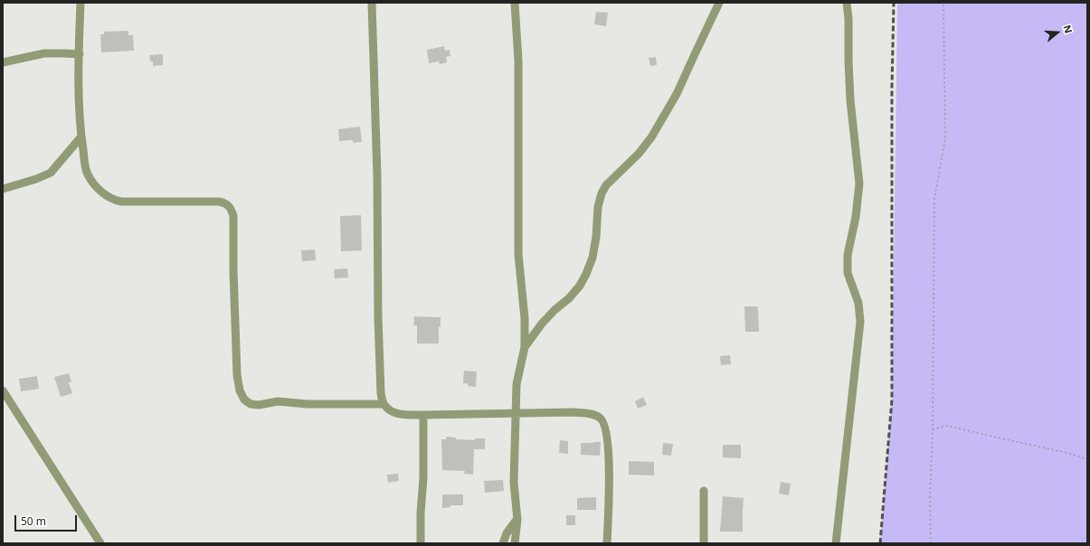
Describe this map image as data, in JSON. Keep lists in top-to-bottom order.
{
  "scale_bar": "50 m",
  "north": "right"
}
